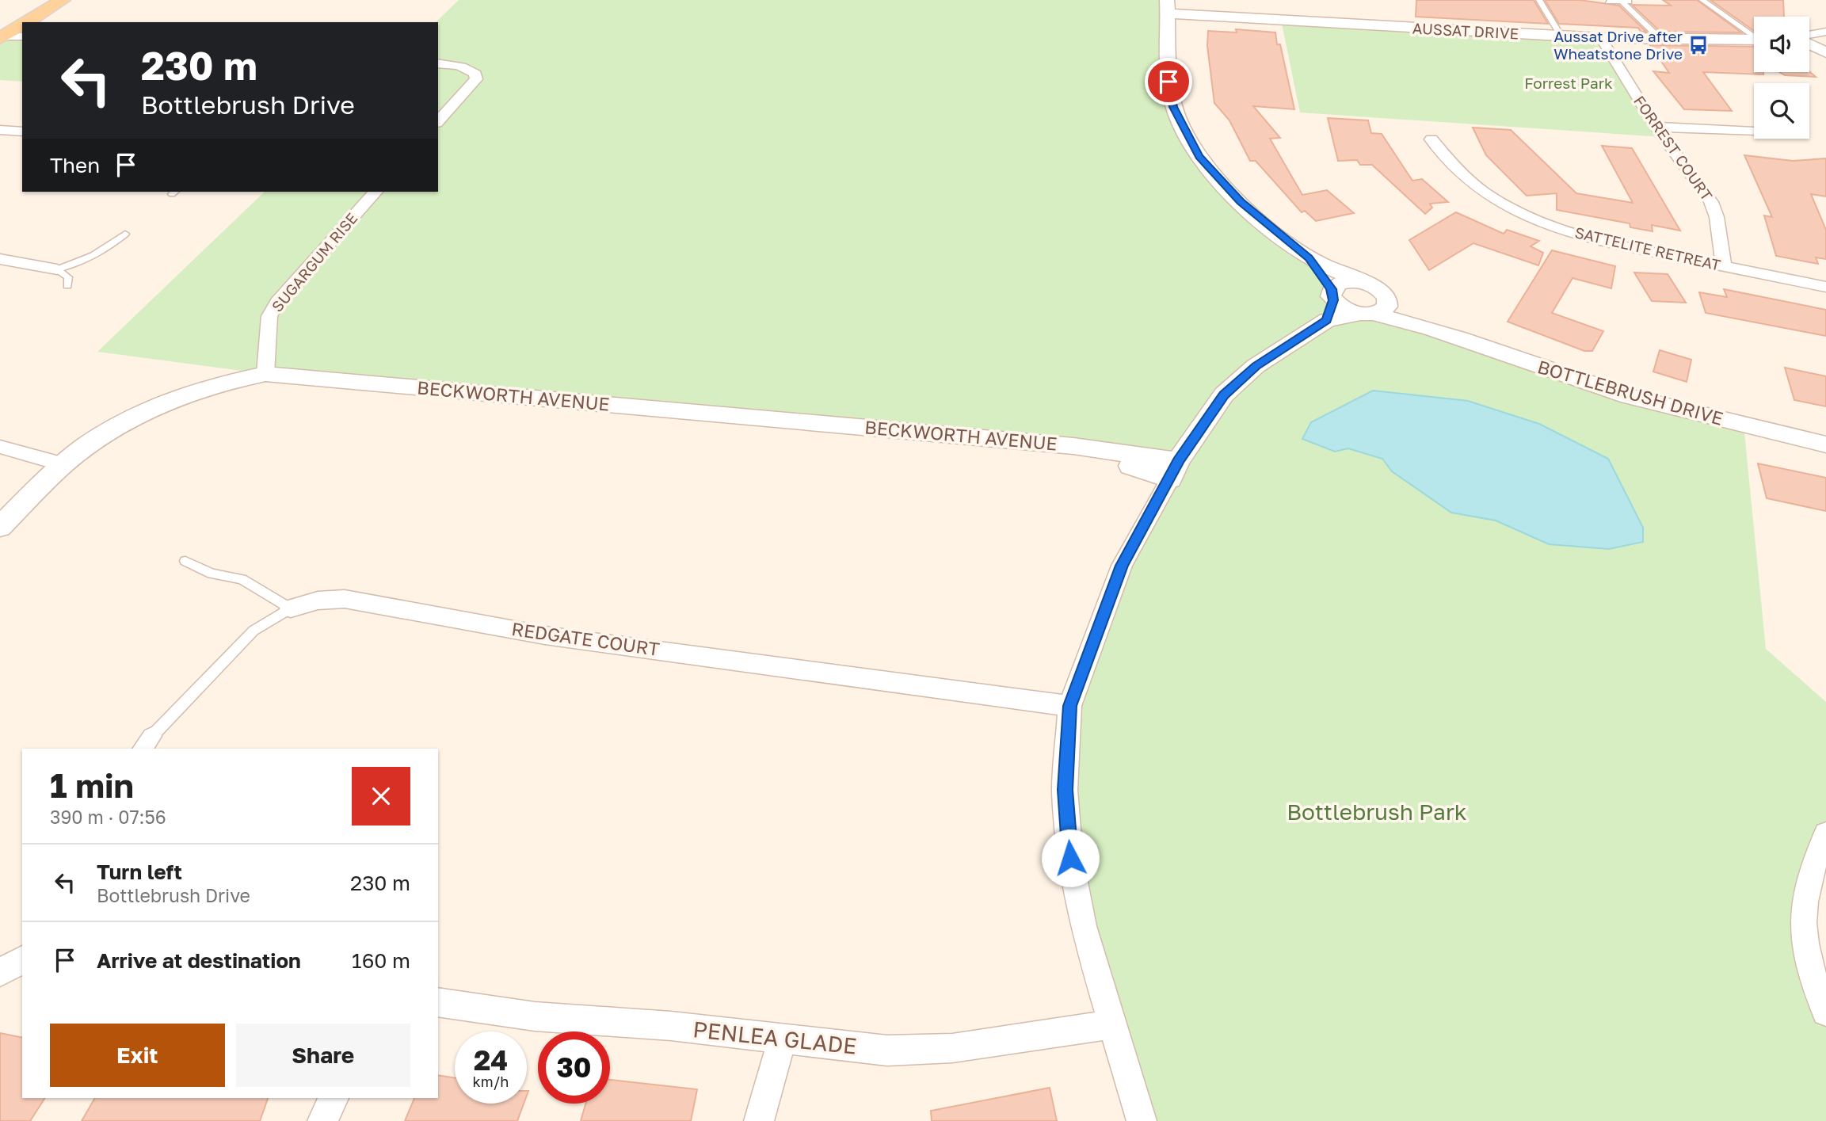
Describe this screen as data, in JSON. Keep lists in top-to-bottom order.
{
  "streets": {
    "street": [
      "AUSSAT DRIVE",
      "FORREST COURT",
      "SATTELITE RETREAT",
      "SUGARGUM RISE",
      "BOTTLEBRUSH DRIVE",
      "BECKWORTH AVENUE",
      "REDGATE COURT",
      "PENLEA GLADE"
    ]
  },
  "crossings": [
    ["AUSSAT DRIVE", "FORREST COURT"],
    ["FORREST COURT", "SATTELITE RETREAT"],
    ["SUGARGUM RISE", "BECKWORTH AVENUE"]
  ],
  "parks": ["Forrest Park", "Bottlebrush Park"],
  "places": {
    "bus stop": ["Aussat Drive after Wheatstone Drive"]
  },
  "page": {
    "turn": ["230 m", "Bottlebrush Drive"],
    "then": "Then",
    "heading": ["1 min", "390 m · 07:56"],
    "list": [
      {
        "name": "Turn left",
        "note": "Bottlebrush Drive",
        "value": "230 m"
      },
      {
        "name": "Arrive at destination",
        "value": "160 m"
      }
    ],
    "buttons": ["Exit", "Share"],
    "speed": "24 km/h",
    "limit": "30"
  }
}
